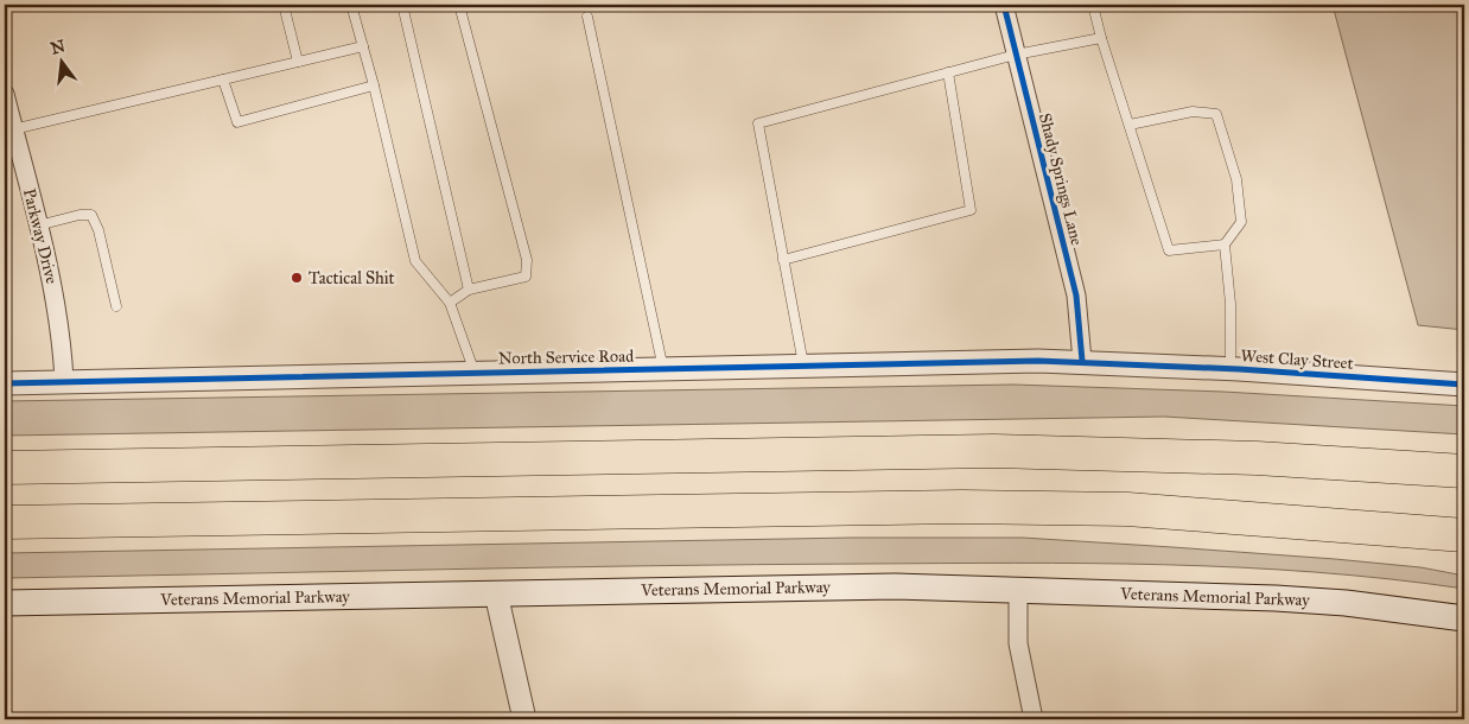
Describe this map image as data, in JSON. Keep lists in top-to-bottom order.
{
  "streets": {
    "main road": ["Veterans Memorial Parkway"],
    "street": [
      "Shady Springs Lane",
      "Parkway Drive",
      "North Service Road",
      "West Clay Street"
    ]
  },
  "crossings": [
    ["Shady Springs Lane", "North Service Road"],
    ["Parkway Drive", "North Service Road"],
    ["North Service Road", "West Clay Street"]
  ],
  "places": ["Tactical Shit"],
  "north": "top"
}
